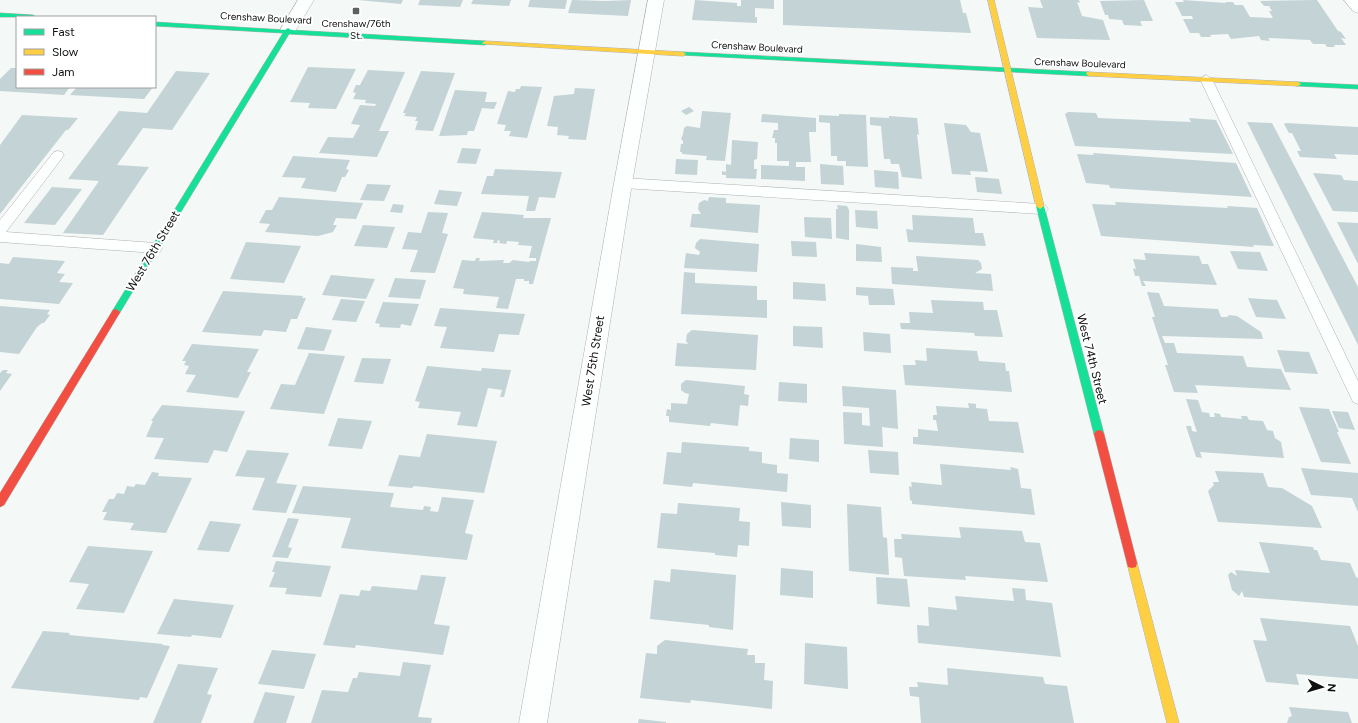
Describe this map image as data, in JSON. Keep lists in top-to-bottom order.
{
  "streets": {
    "main road": ["Crenshaw Boulevard", "West 76th Street", "West 74th Street"],
    "street": ["West 75th Street"]
  },
  "crossings": [
    ["Crenshaw Boulevard", "West 76th Street"],
    ["Crenshaw Boulevard", "West 74th Street"],
    ["Crenshaw Boulevard", "West 75th Street"]
  ],
  "places": {
    "transit": ["Crenshaw/76th St."]
  },
  "legend": ["Fast", "Slow", "Jam"],
  "north": "right"
}
